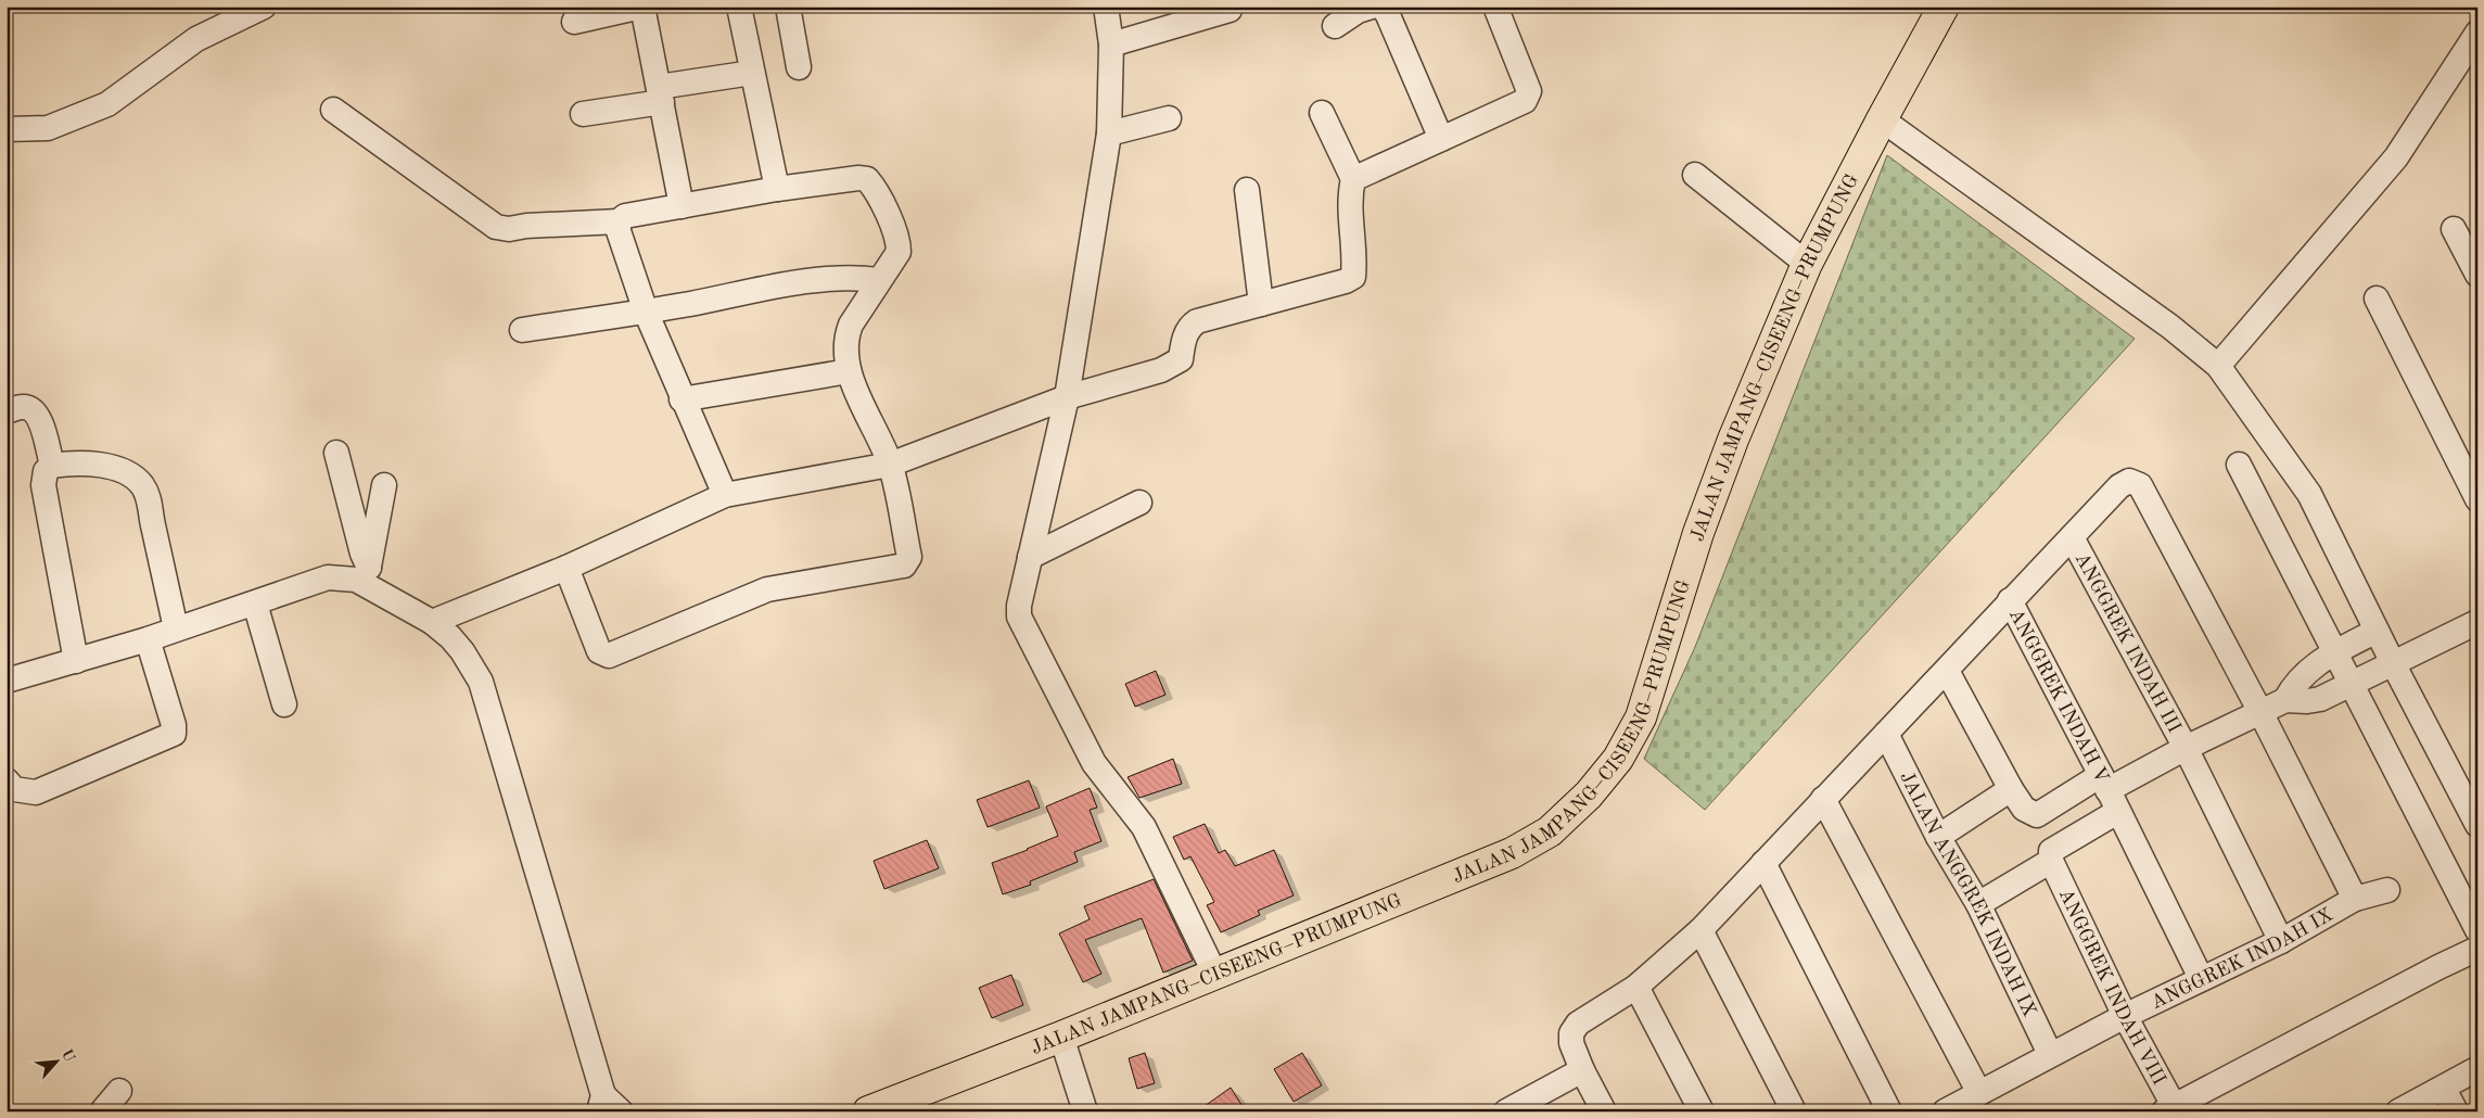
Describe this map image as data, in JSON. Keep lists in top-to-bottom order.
{
  "streets": {
    "main road": ["JALAN JAMPANG–CISEENG–PRUMPUNG"],
    "street": [
      "ANGGREK INDAH III",
      "ANGGREK INDAH V",
      "JALAN ANGGREK INDAH IX",
      "ANGGREK INDAH IX",
      "ANGGREK INDAH VIII"
    ]
  },
  "crossings": [
    ["ANGGREK INDAH III", "ANGGREK INDAH IX"],
    ["ANGGREK INDAH V", "ANGGREK INDAH IX"],
    ["JALAN ANGGREK INDAH IX", "ANGGREK INDAH IX"],
    ["ANGGREK INDAH IX", "ANGGREK INDAH VIII"]
  ],
  "north": "top right"
}
